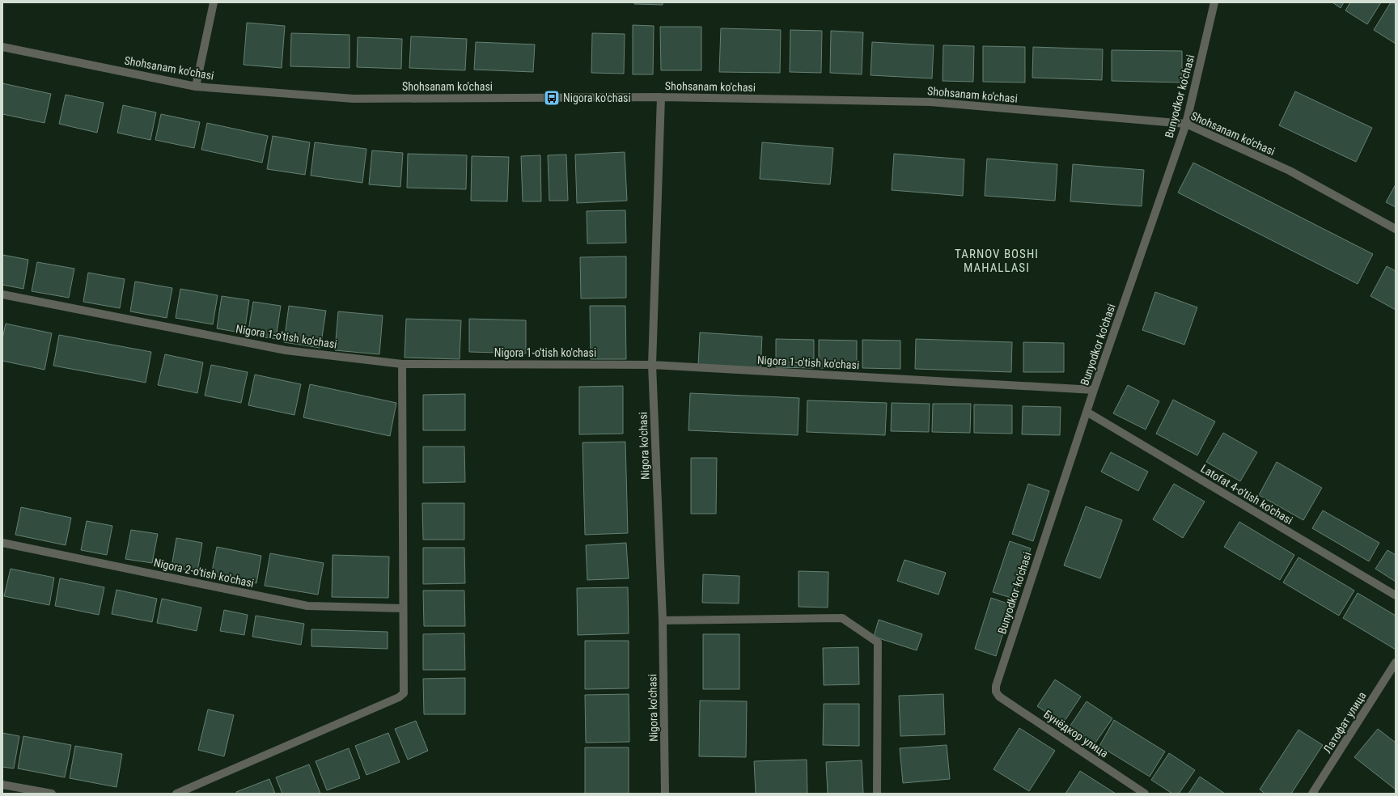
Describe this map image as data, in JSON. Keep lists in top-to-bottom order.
{
  "streets": {
    "street": [
      "Shohsanam ko'chasi",
      "Bunyodkor ko'chasi",
      "Nigora 1-o'tish ko'chasi",
      "Nigora ko'chasi",
      "Latofat 4-o'tish ko'chasi",
      "Nigora 2-o'tish ko'chasi",
      "Латофат улица",
      "Бунёдкор улица"
    ]
  },
  "crossings": [
    ["Shohsanam ko'chasi", "Bunyodkor ko'chasi"],
    ["Shohsanam ko'chasi", "Nigora ko'chasi"],
    ["Bunyodkor ko'chasi", "Nigora 1-o'tish ko'chasi"],
    ["Bunyodkor ko'chasi", "Latofat 4-o'tish ko'chasi"],
    ["Bunyodkor ko'chasi", "Бунёдкор улица"],
    ["Nigora 1-o'tish ko'chasi", "Nigora ko'chasi"]
  ],
  "districts": ["TARNOV BOSHI MAHALLASI"],
  "places": {
    "bus stop": ["Nigora ko'chasi"]
  }
}
